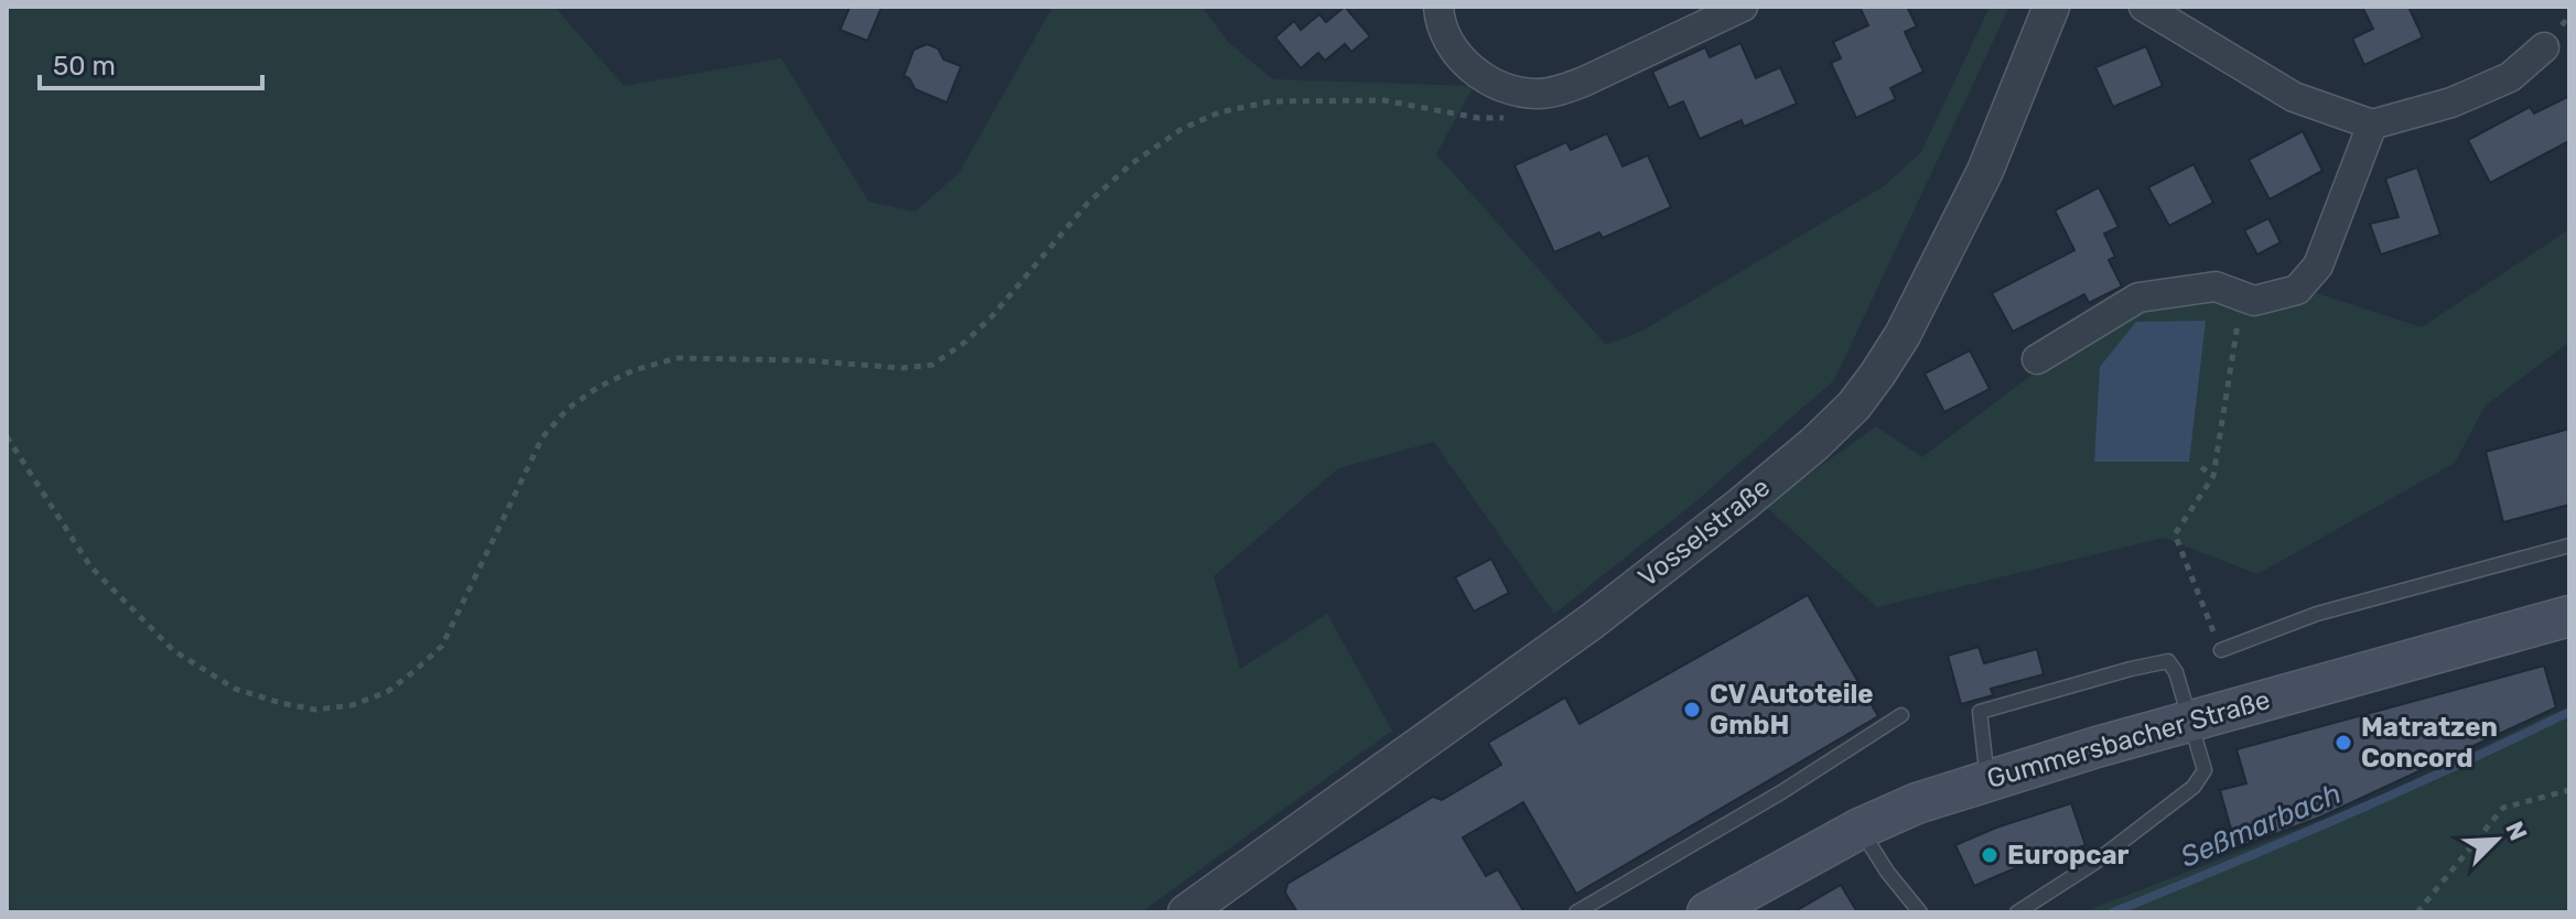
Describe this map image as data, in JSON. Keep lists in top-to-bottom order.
{
  "streets": {
    "main road": ["Gummersbacher Straße"],
    "street": ["Vosselstraße"]
  },
  "water": ["Seßmarbach"],
  "places": ["CV Autoteile GmbH", "Matratzen Concord", "Europcar"],
  "scale_bar": "50 m",
  "north": "top right"
}
